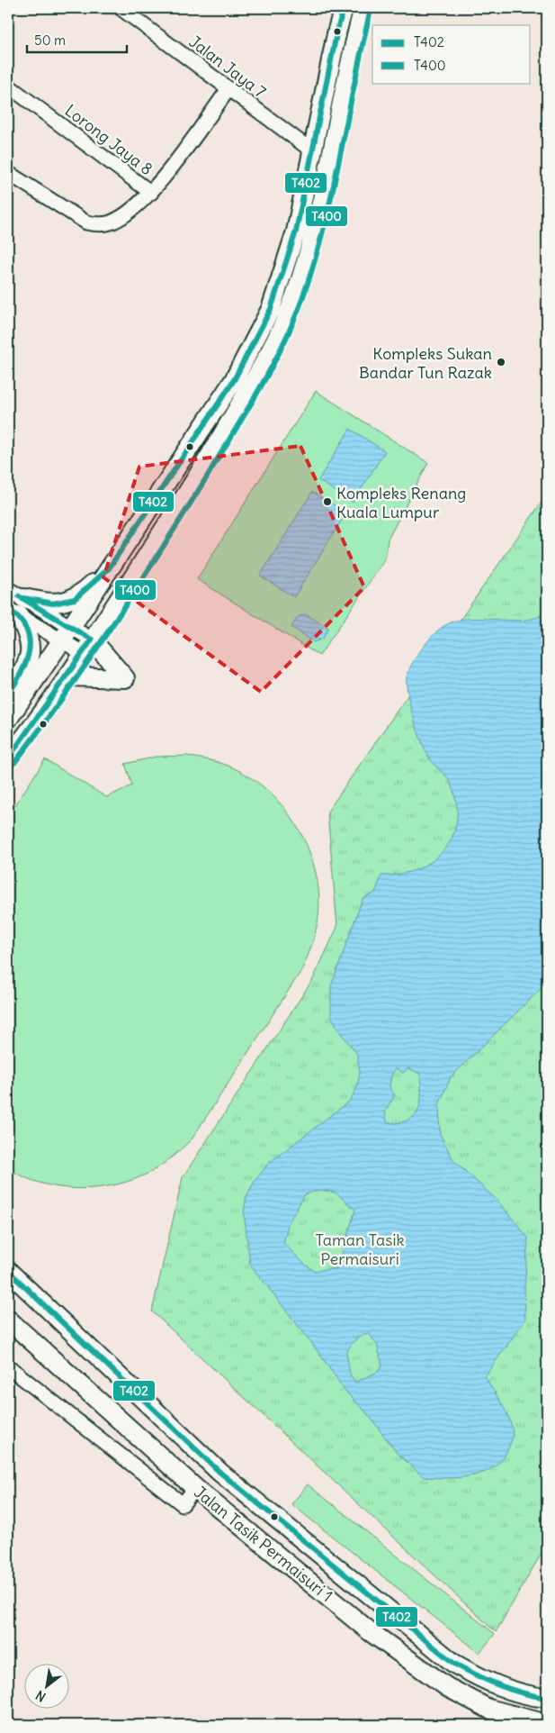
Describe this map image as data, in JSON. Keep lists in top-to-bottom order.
{
  "streets": {
    "street": ["Jalan Jaya 7", "Lorong Jaya 8", "Jalan Tasik Permaisuri 1"]
  },
  "crossings": [
    ["Jalan Jaya 7", "Lorong Jaya 8"]
  ],
  "parks": ["Taman Tasik Permaisuri"],
  "places": ["Kompleks Sukan Bandar Tun Razak", "Kompleks Renang Kuala Lumpur"],
  "lines": ["transit line T402", "transit line T400"],
  "legend": ["T402", "T400"],
  "scale_bar": "50 m",
  "north": "bottom left"
}
